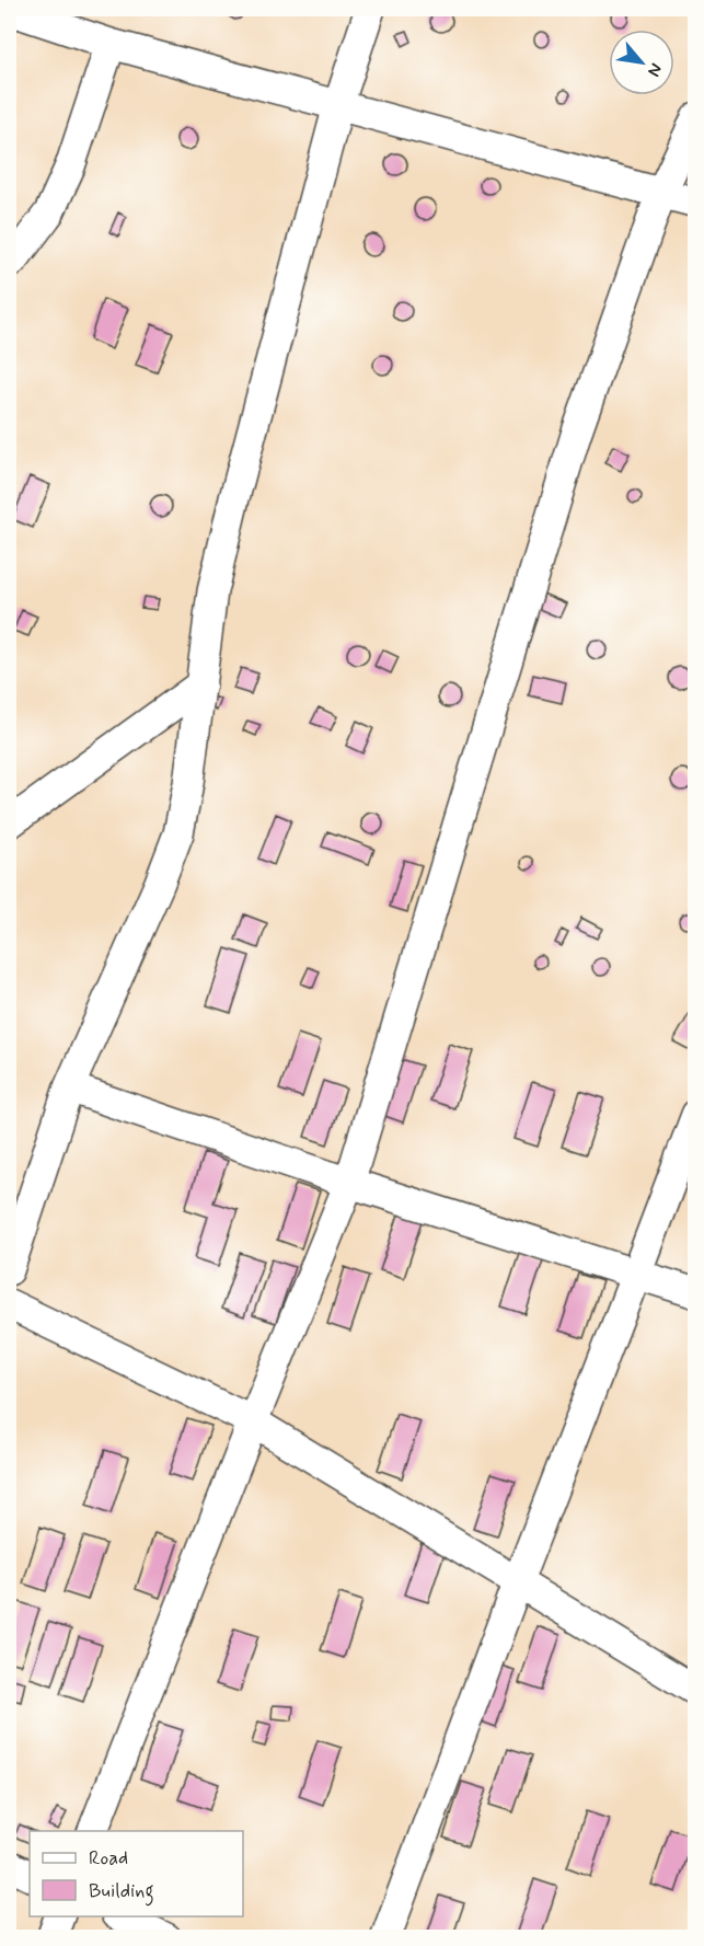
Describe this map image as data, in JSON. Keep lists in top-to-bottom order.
{
  "legend": ["Road", "Building"],
  "north": "bottom right"
}
